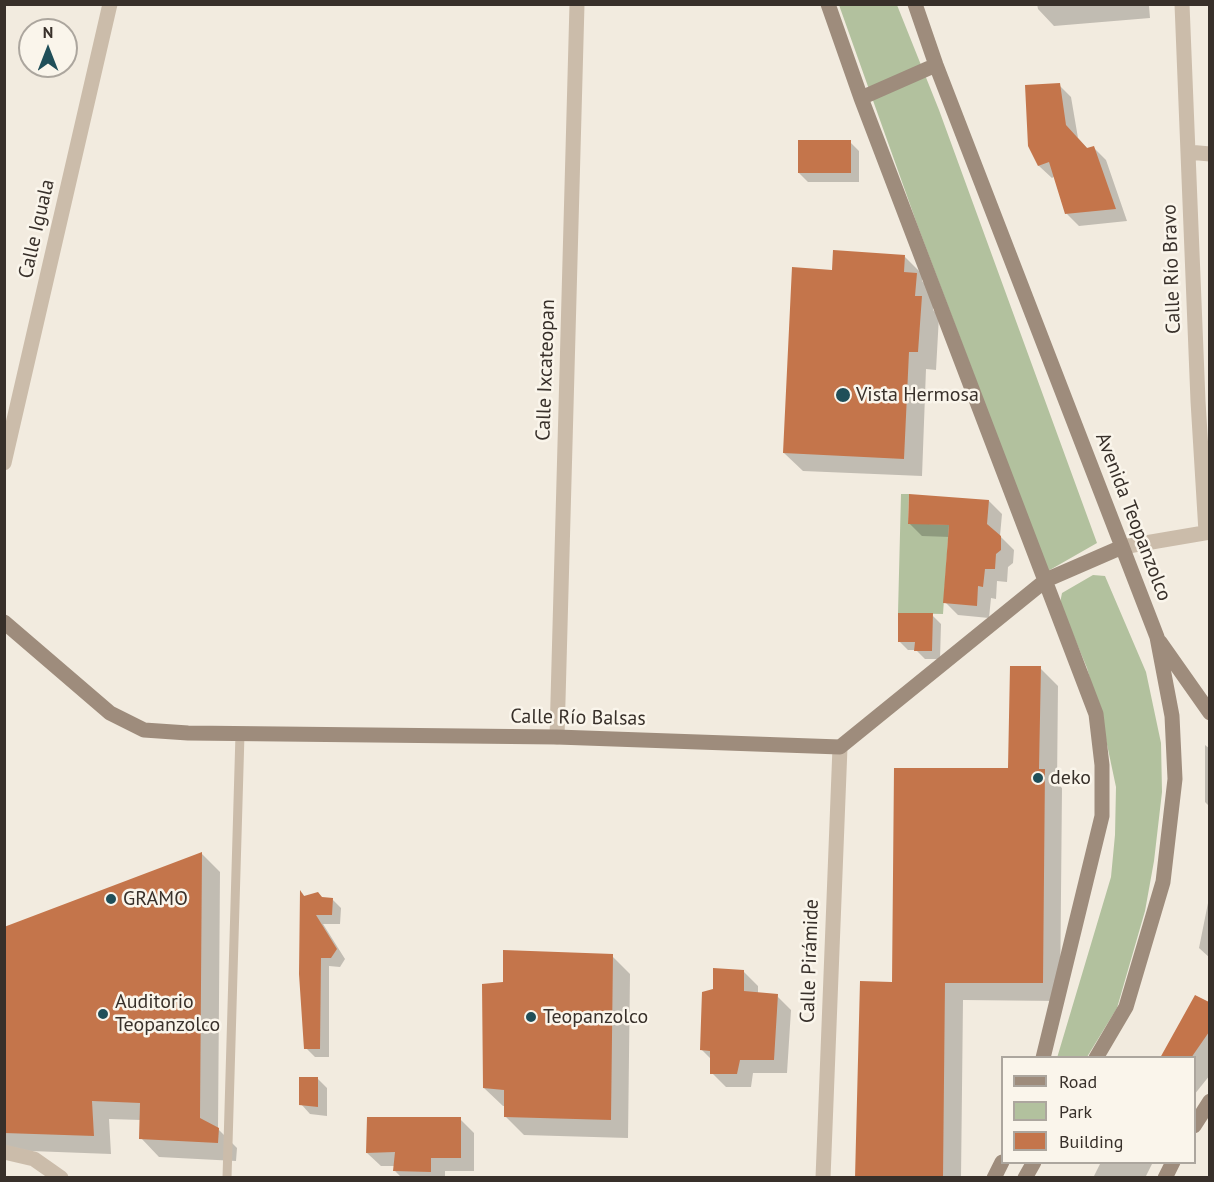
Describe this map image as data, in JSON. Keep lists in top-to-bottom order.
{
  "streets": {
    "main road": ["Avenida Teopanzolco", "Calle Río Balsas"],
    "street": [
      "Calle Iguala",
      "Calle Río Bravo",
      "Calle Ixcateopan",
      "Calle Pirámide"
    ]
  },
  "crossings": [
    ["Calle Ixcateopan", "Calle Río Balsas"],
    ["Calle Río Balsas", "Calle Pirámide"]
  ],
  "places": [
    "Vista Hermosa",
    "deko",
    "GRAMO",
    "Auditorio Teopanzolco",
    "Teopanzolco"
  ],
  "legend": ["Road", "Park", "Building"],
  "north": "top"
}
